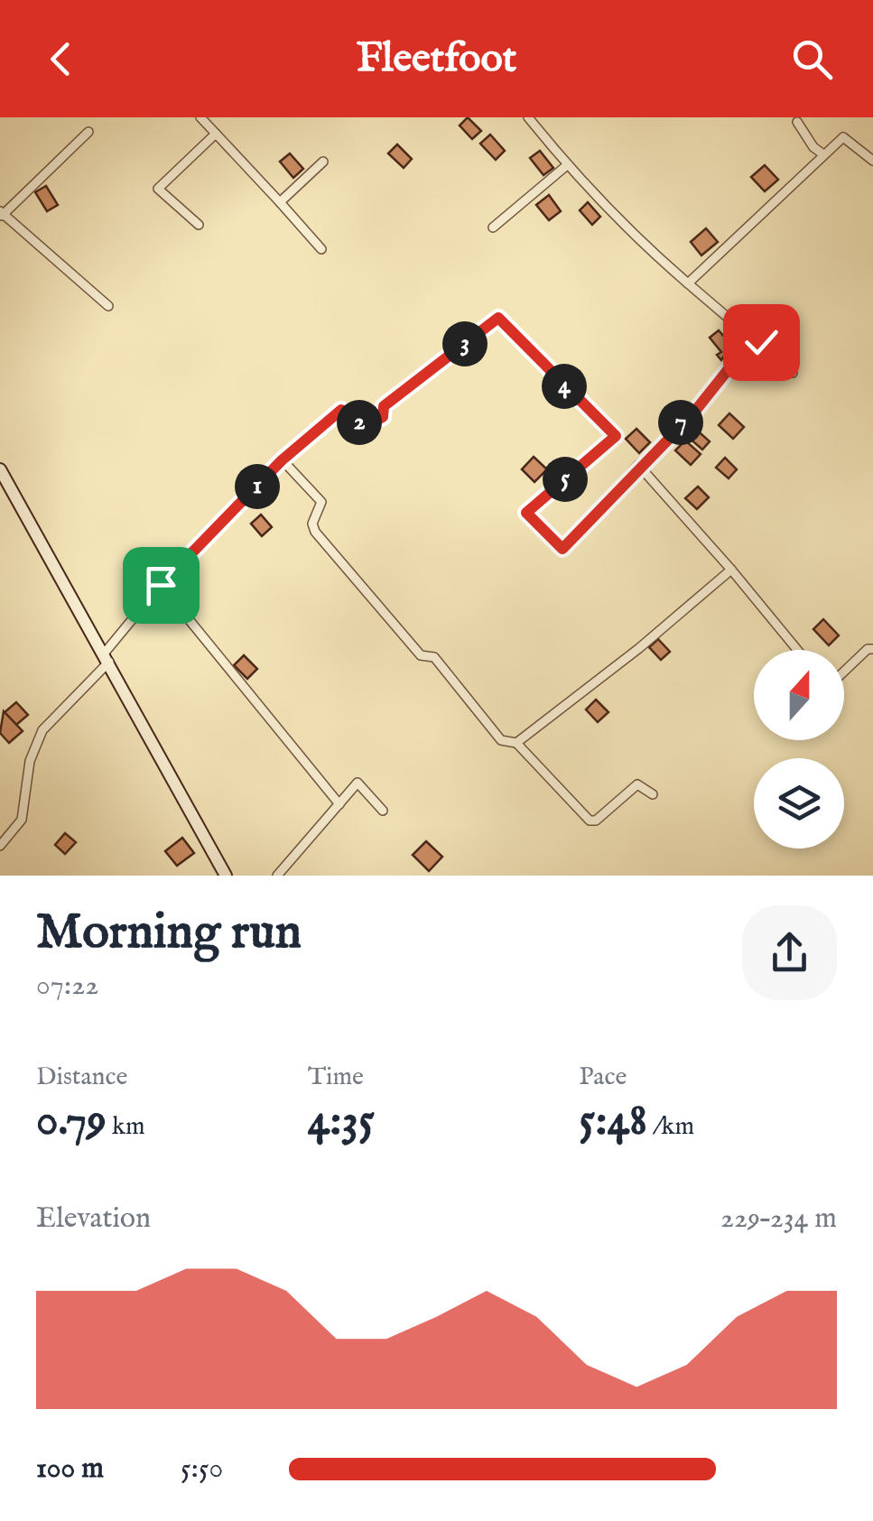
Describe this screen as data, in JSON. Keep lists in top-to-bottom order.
{
  "north": "top",
  "page": {
    "header": "Fleetfoot",
    "pins": [
      "3",
      "4",
      "2",
      "7",
      "5",
      "1"
    ],
    "heading": ["Morning run", "07:22"],
    "stats": [
      ["Distance", "0.79 km"],
      ["Time", "4:35"],
      ["Pace", "5:48 /km"]
    ],
    "chart": ["Elevation", "229–234 m"],
    "list": [
      {
        "name": "100 m",
        "note": "5:50"
      }
    ]
  }
}
